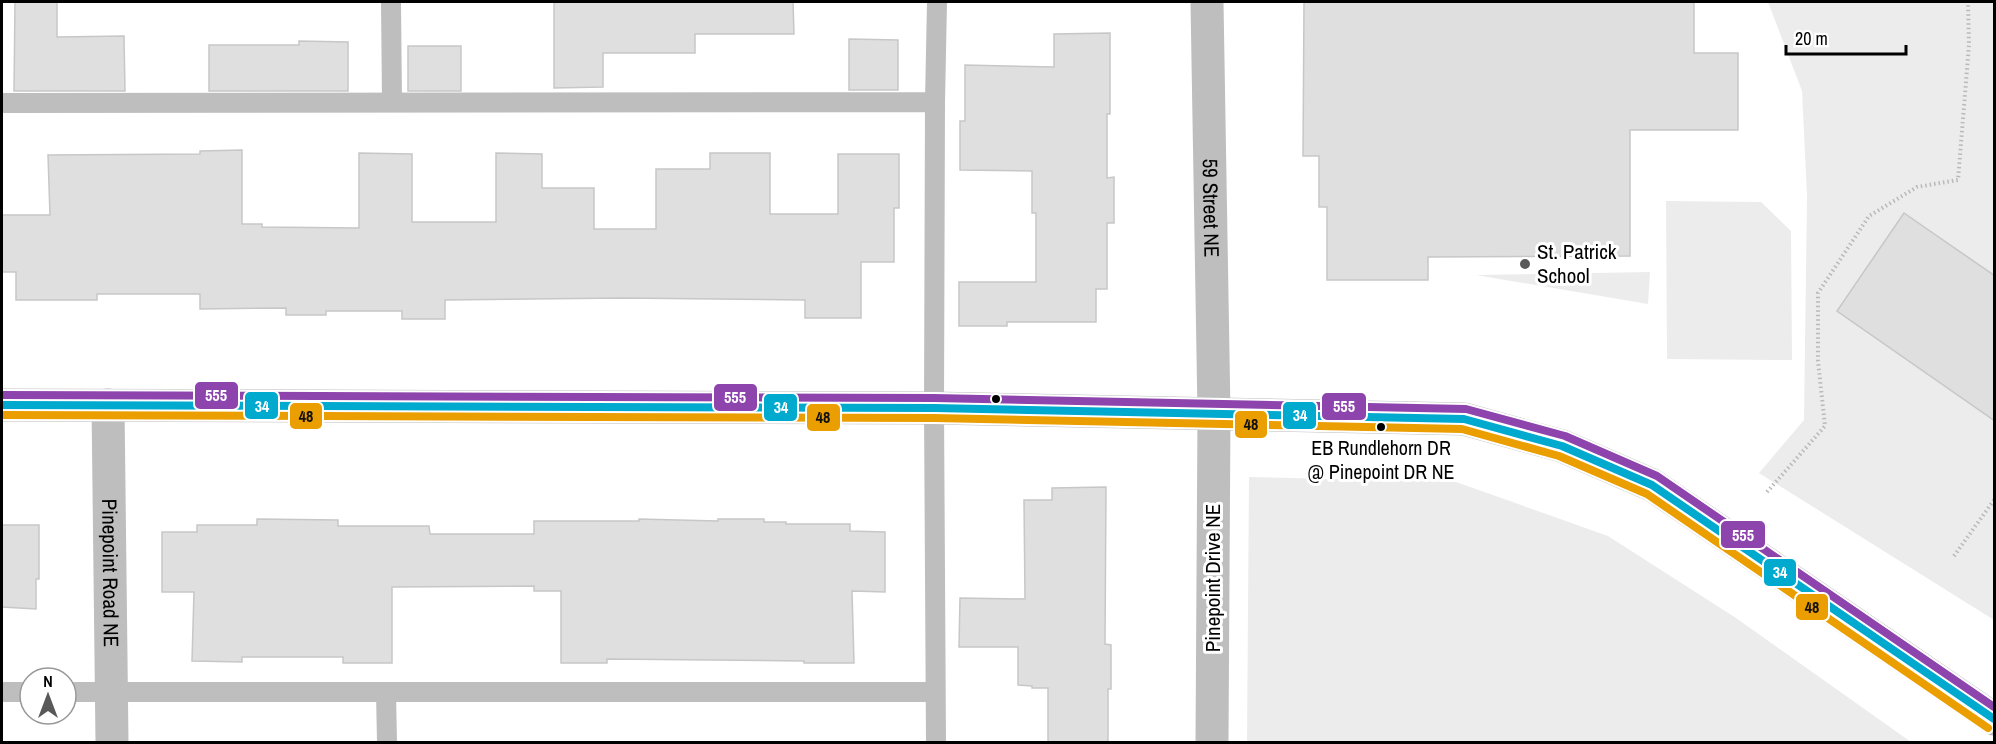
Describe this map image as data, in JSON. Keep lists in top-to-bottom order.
{
  "streets": {
    "street": ["59 Street NE", "Pinepoint Road NE", "Pinepoint Drive NE"]
  },
  "crossings": [
    ["59 Street NE", "Pinepoint Drive NE"]
  ],
  "places": ["St. Patrick School", "EB Rundlehorn DR @ Pinepoint DR NE"],
  "lines": ["transit line 555", "transit line 34", "transit line 48"],
  "scale_bar": "20 m",
  "north": "top"
}
